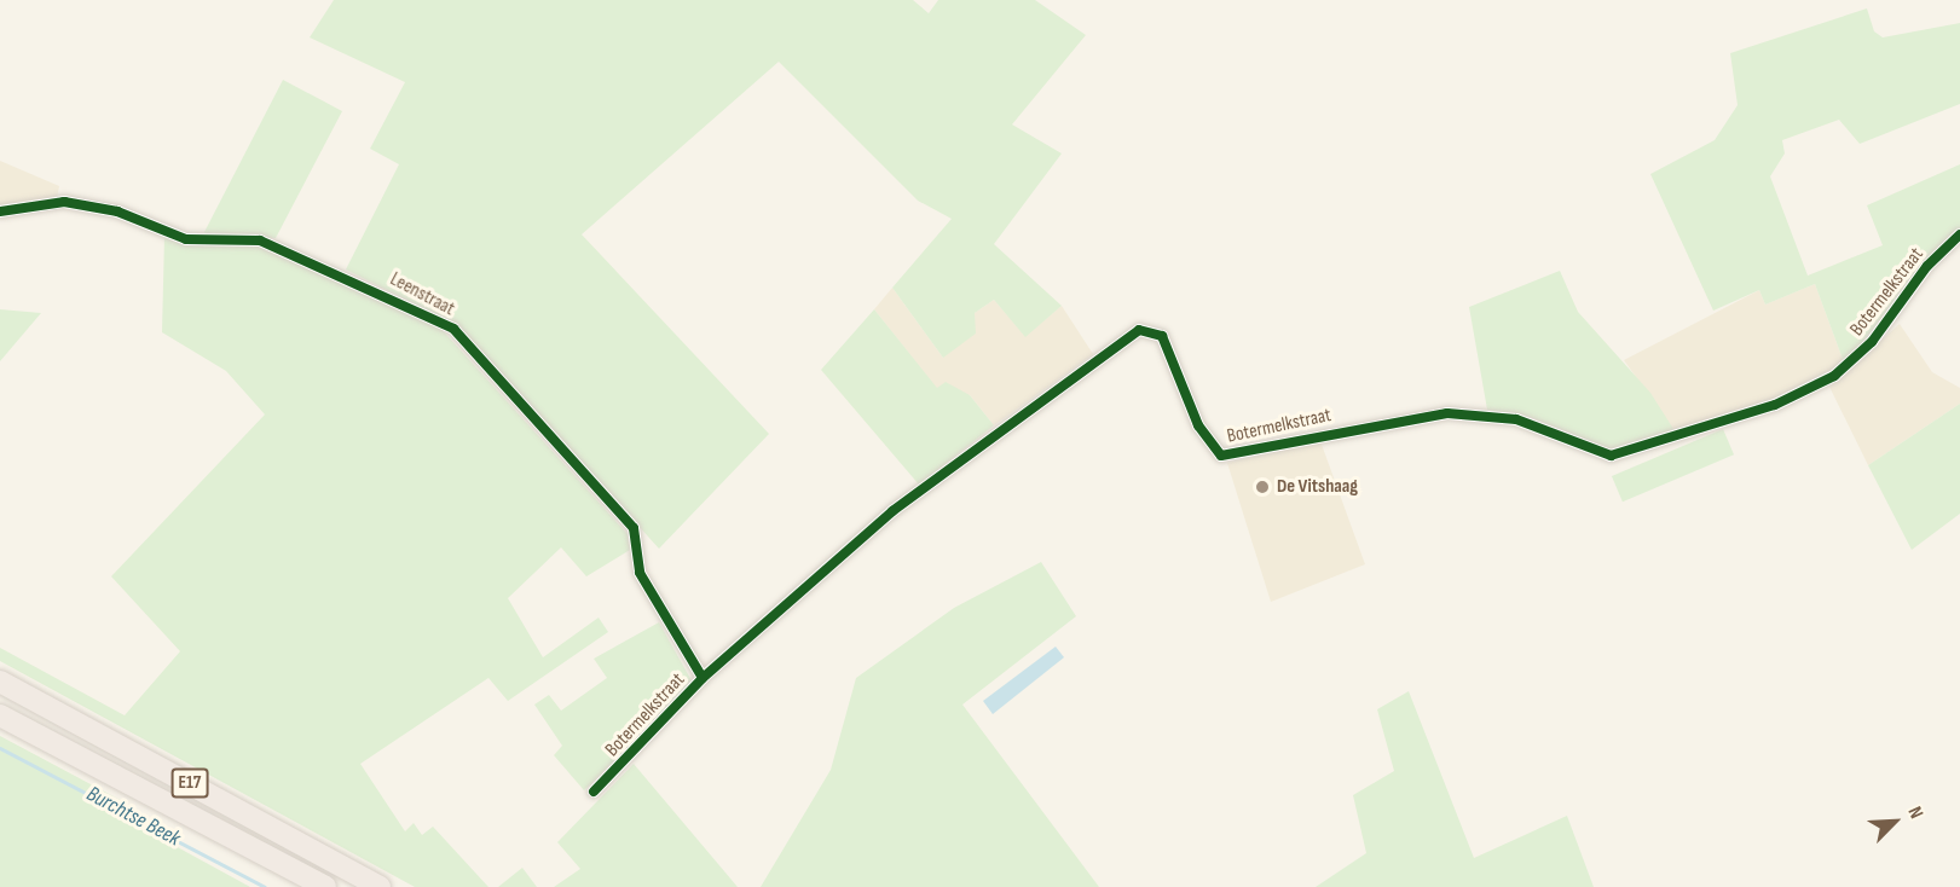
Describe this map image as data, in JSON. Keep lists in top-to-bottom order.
{
  "streets": {
    "highway": ["E17"],
    "street": ["Botermelkstraat", "Leenstraat"]
  },
  "crossings": [
    ["Botermelkstraat", "Leenstraat"]
  ],
  "water": ["Burchtse Beek"],
  "places": ["De Vitshaag"],
  "north": "top right"
}
